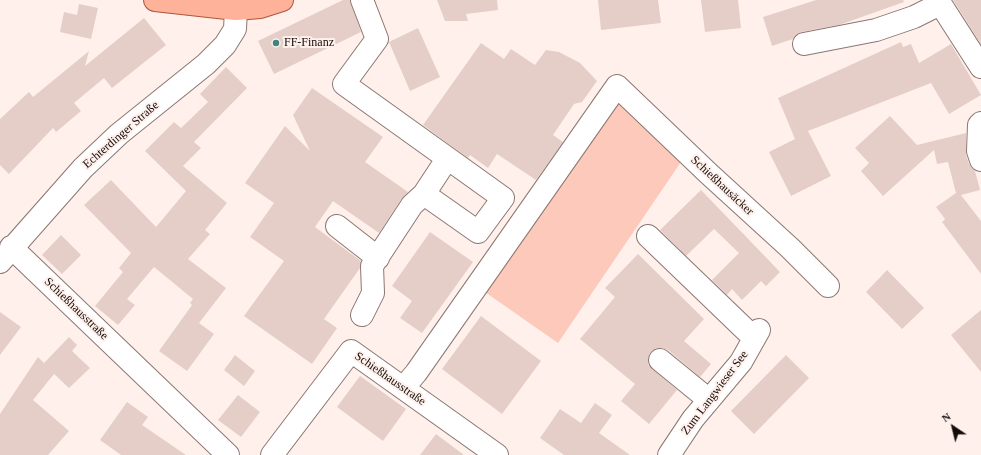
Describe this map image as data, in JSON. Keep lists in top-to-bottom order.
{
  "streets": {
    "street": [
      "Echterdinger Straße",
      "Schießhausäcker",
      "Schießhausstraße",
      "Zum Langwieser See"
    ]
  },
  "crossings": [
    ["Echterdinger Straße", "Schießhausstraße"],
    ["Schießhausäcker", "Schießhausstraße"]
  ],
  "places": ["FF-Finanz"],
  "north": "top left"
}
